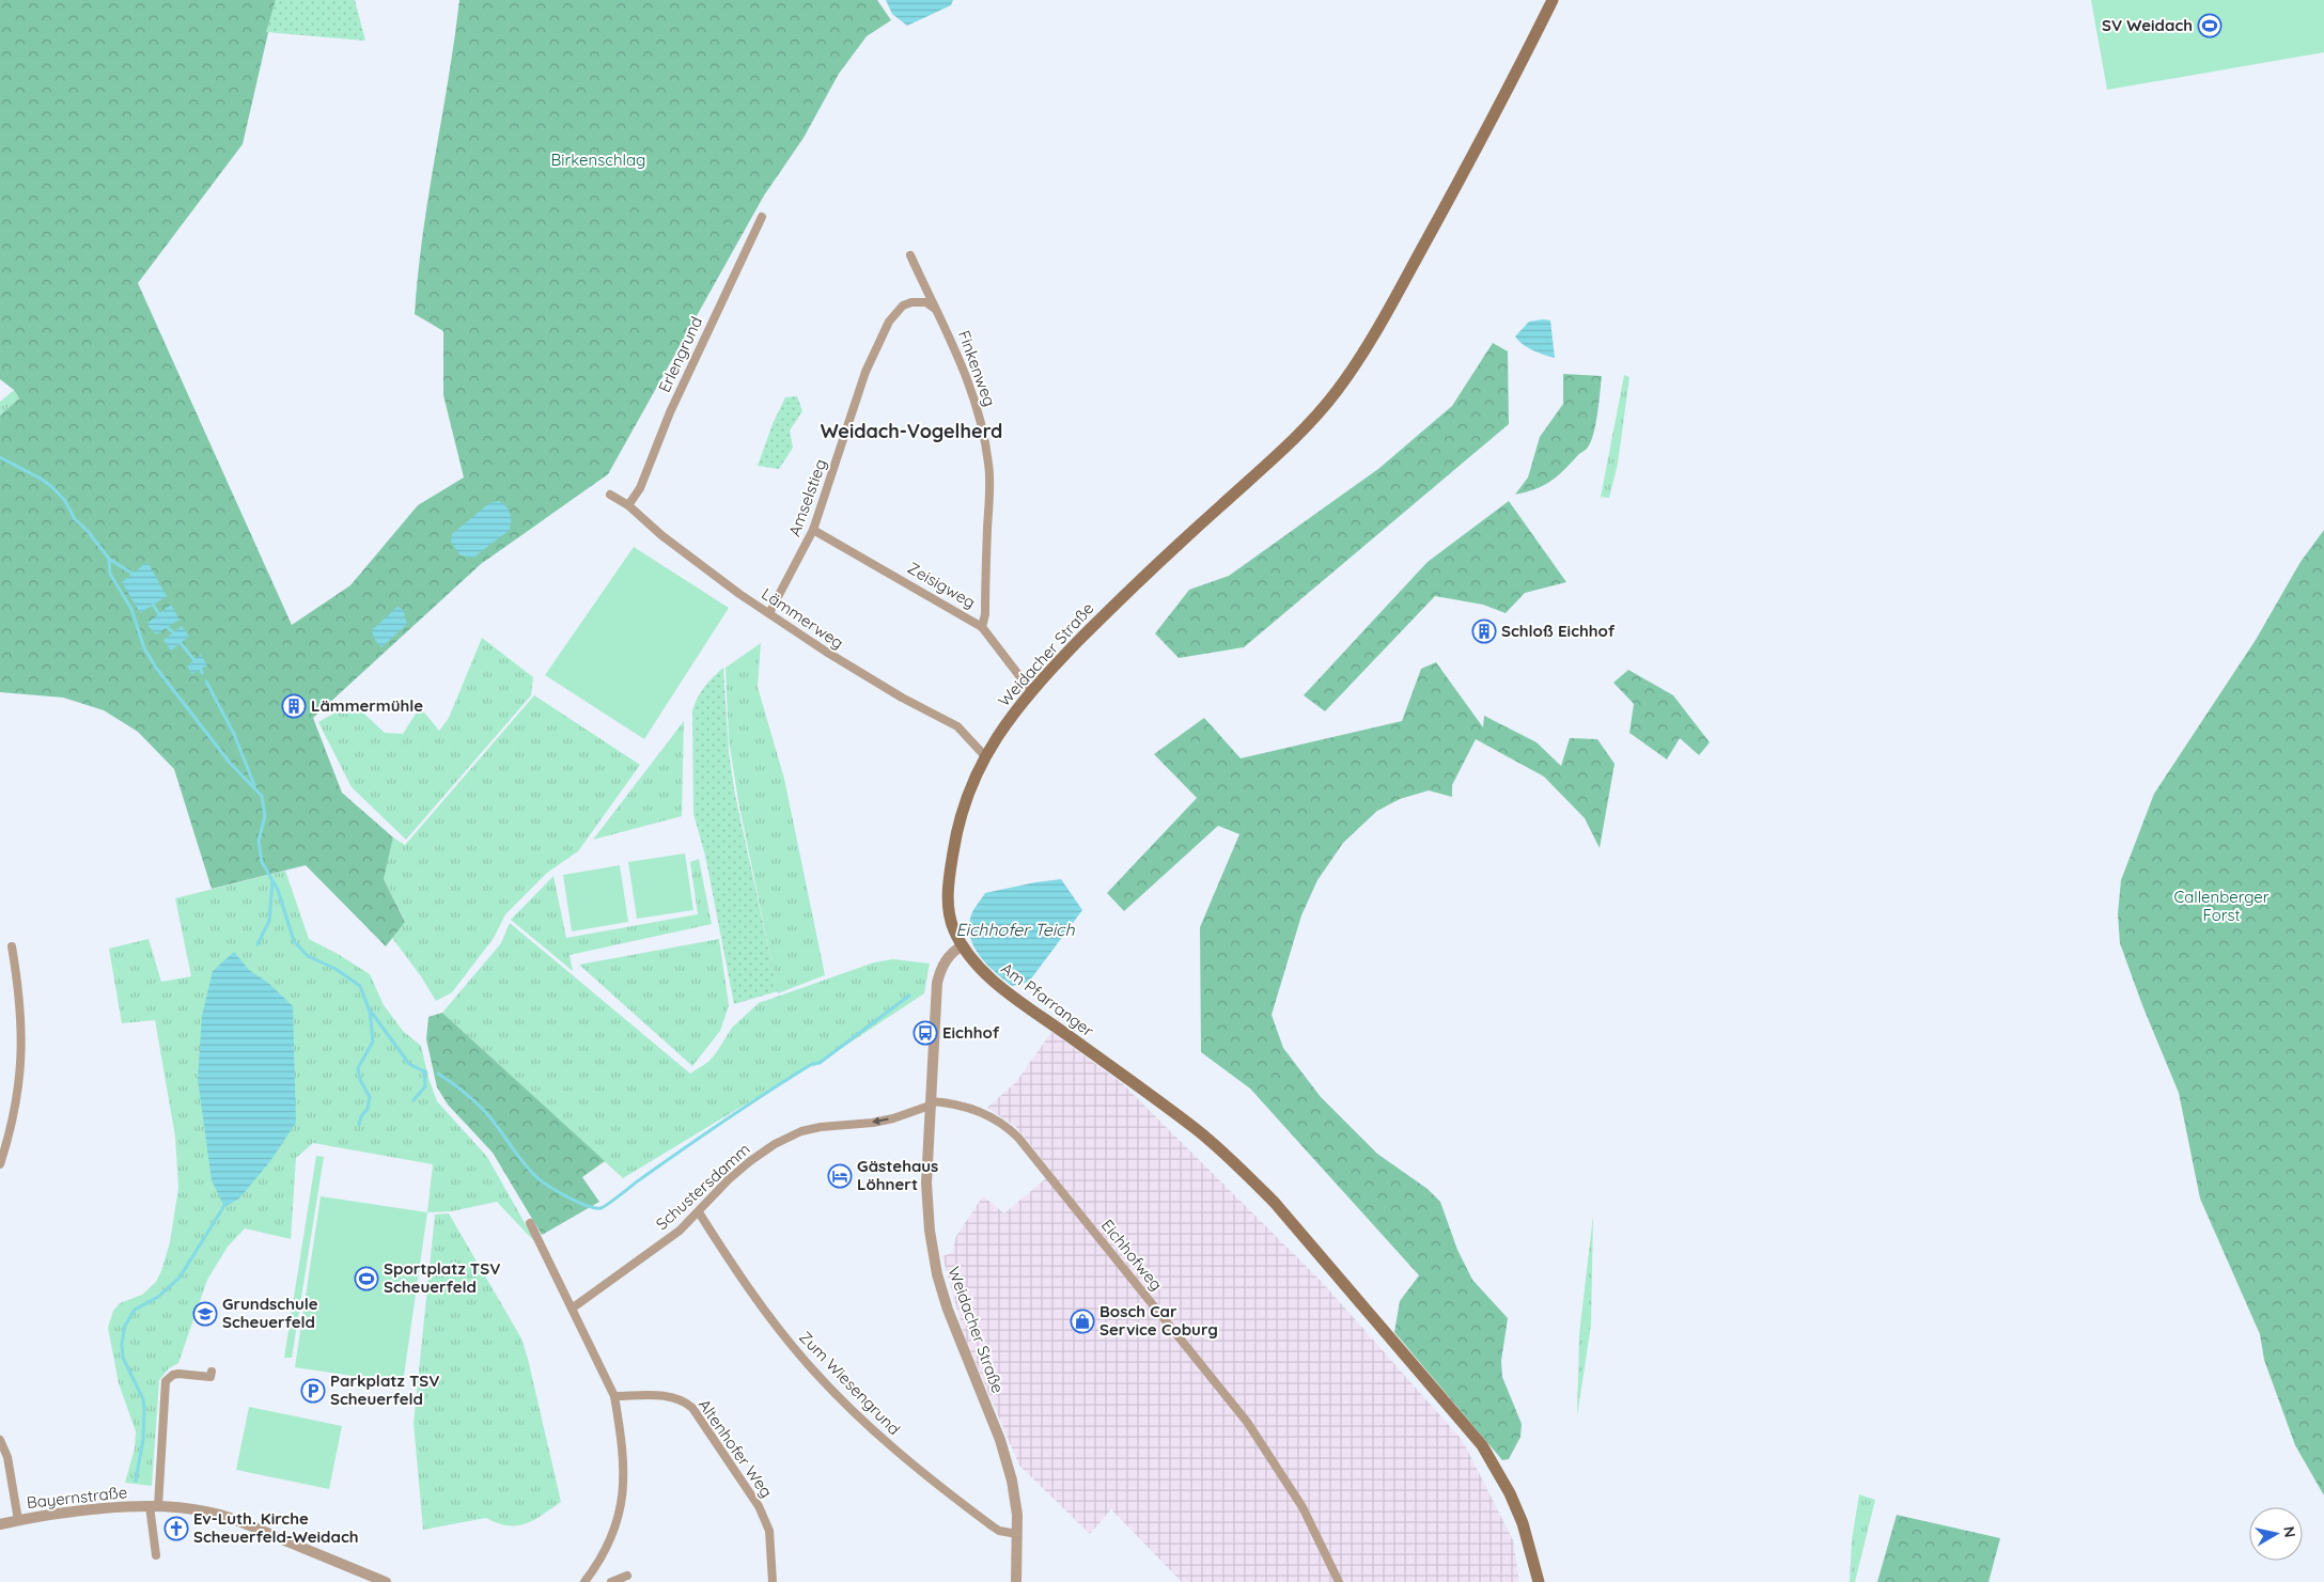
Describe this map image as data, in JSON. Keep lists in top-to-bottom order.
{
  "streets": {
    "main road": ["Weidacher Straße", "Am Pfarranger"],
    "street": [
      "Erlengrund",
      "Finkenweg",
      "Amselstieg",
      "Zeisigweg",
      "Lämmerweg",
      "Schustersdamm",
      "Eichhofweg",
      "Zum Wiesengrund",
      "Altenhofer Weg",
      "Bayernstraße"
    ]
  },
  "crossings": [
    ["Erlengrund", "Lämmerweg"],
    ["Finkenweg", "Amselstieg"],
    ["Finkenweg", "Zeisigweg"],
    ["Amselstieg", "Zeisigweg"],
    ["Amselstieg", "Lämmerweg"],
    ["Zeisigweg", "Weidacher Straße"],
    ["Lämmerweg", "Weidacher Straße"],
    ["Weidacher Straße", "Am Pfarranger"],
    ["Weidacher Straße", "Schustersdamm"],
    ["Weidacher Straße", "Eichhofweg"],
    ["Weidacher Straße", "Zum Wiesengrund"],
    ["Schustersdamm", "Eichhofweg"],
    ["Schustersdamm", "Zum Wiesengrund"]
  ],
  "one_way": ["Schustersdamm"],
  "districts": ["Weidach-Vogelherd"],
  "water": ["Eichhofer Teich"],
  "parks": ["Birkenschlag", "Callenberger Forst"],
  "places": {
    "sports": ["SV Weidach", "Sportplatz TSV Scheuerfeld"],
    "building": ["Schloß Eichhof", "Lämmermühle"],
    "bus stop": ["Eichhof"],
    "hotel": ["Gästehaus Löhnert"],
    "school or university": ["Grundschule Scheuerfeld"],
    "shop": ["Bosch Car Service Coburg"],
    "parking": ["Parkplatz TSV Scheuerfeld"],
    "church": ["Ev-Luth. Kirche Scheuerfeld-Weidach"]
  },
  "north": "right"
}
